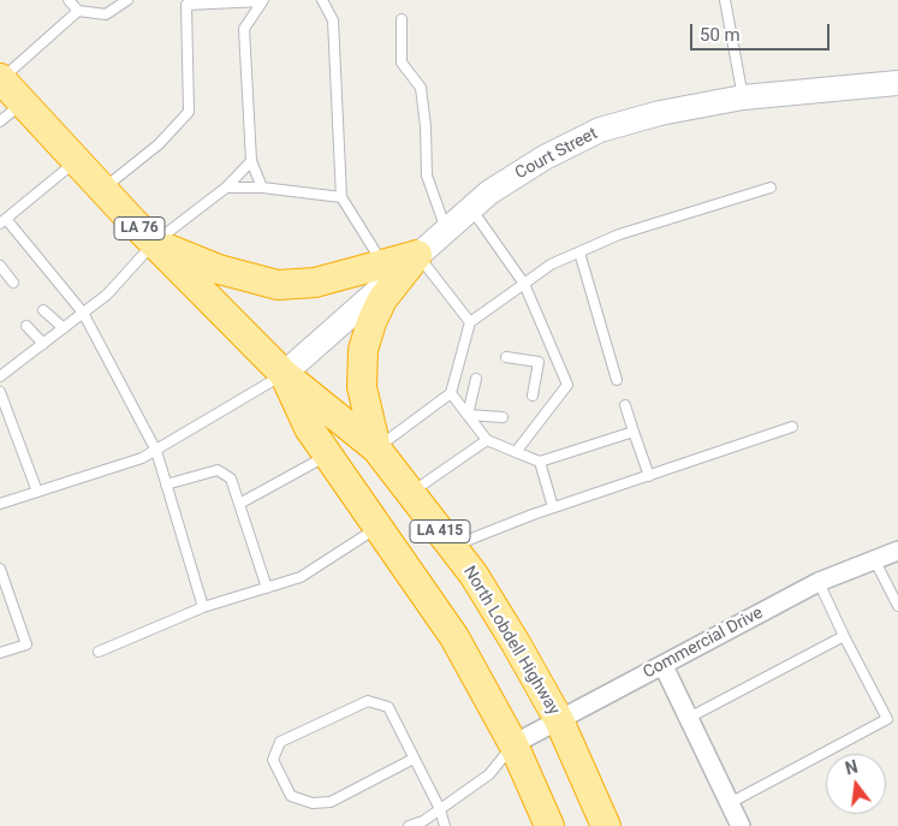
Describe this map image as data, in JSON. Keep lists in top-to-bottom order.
{
  "streets": {
    "highway": ["LA 76", "LA 415", "North Lobdell Highway"],
    "main road": ["Court Street"],
    "street": ["Commercial Drive"]
  },
  "crossings": [
    ["Court Street", "North Lobdell Highway"],
    ["North Lobdell Highway", "Commercial Drive"]
  ],
  "scale_bar": "50 m",
  "north": "top"
}
